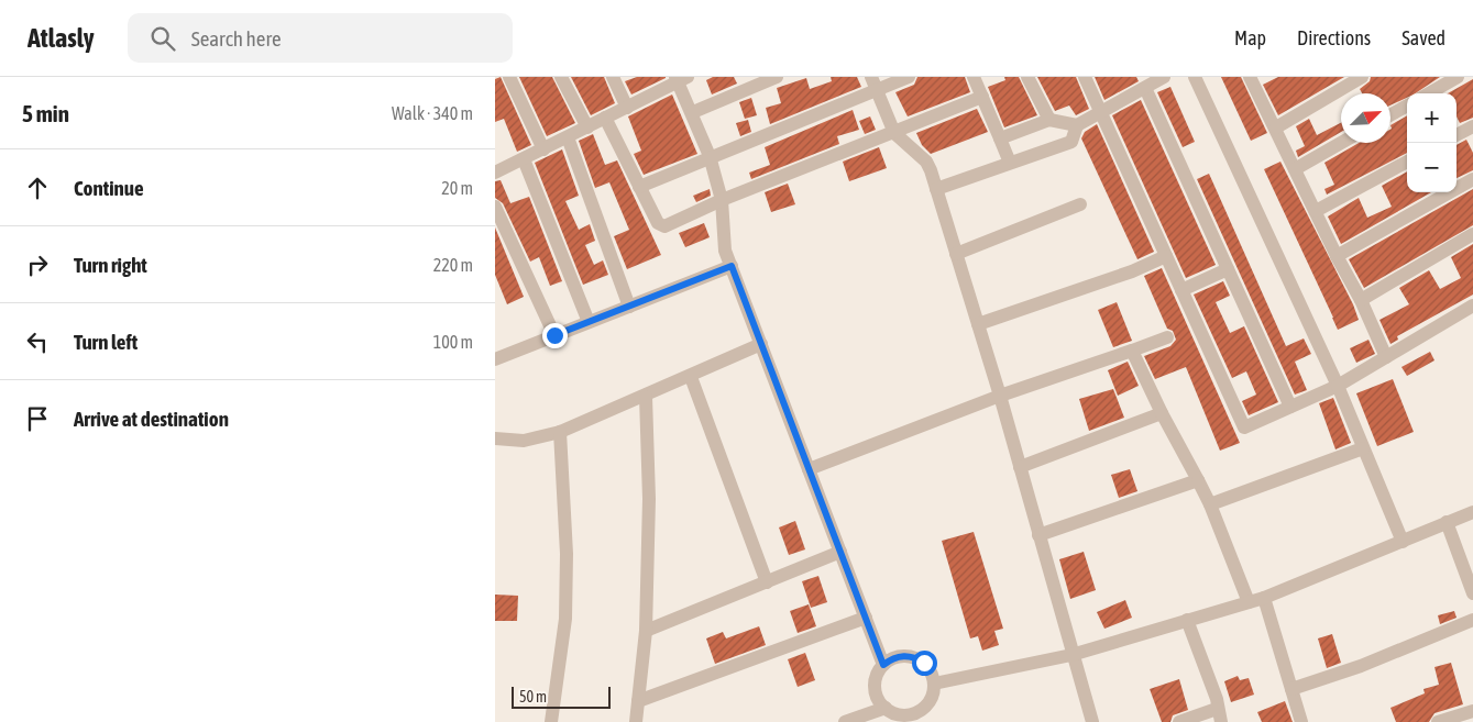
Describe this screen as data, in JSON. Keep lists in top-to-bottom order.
{
  "scale_bar": "50 m",
  "north": "top right",
  "page": {
    "header": "Atlasly",
    "search": "Search here",
    "nav": ["Map", "Directions", "Saved"],
    "heading": ["5 min", "Walk · 340 m"],
    "map_buttons": ["+", "−"],
    "list": [
      ["Continue", "20 m"],
      ["Turn right", "220 m"],
      ["Turn left", "100 m"],
      "Arrive at destination"
    ],
    "scale": "50 m"
  }
}
